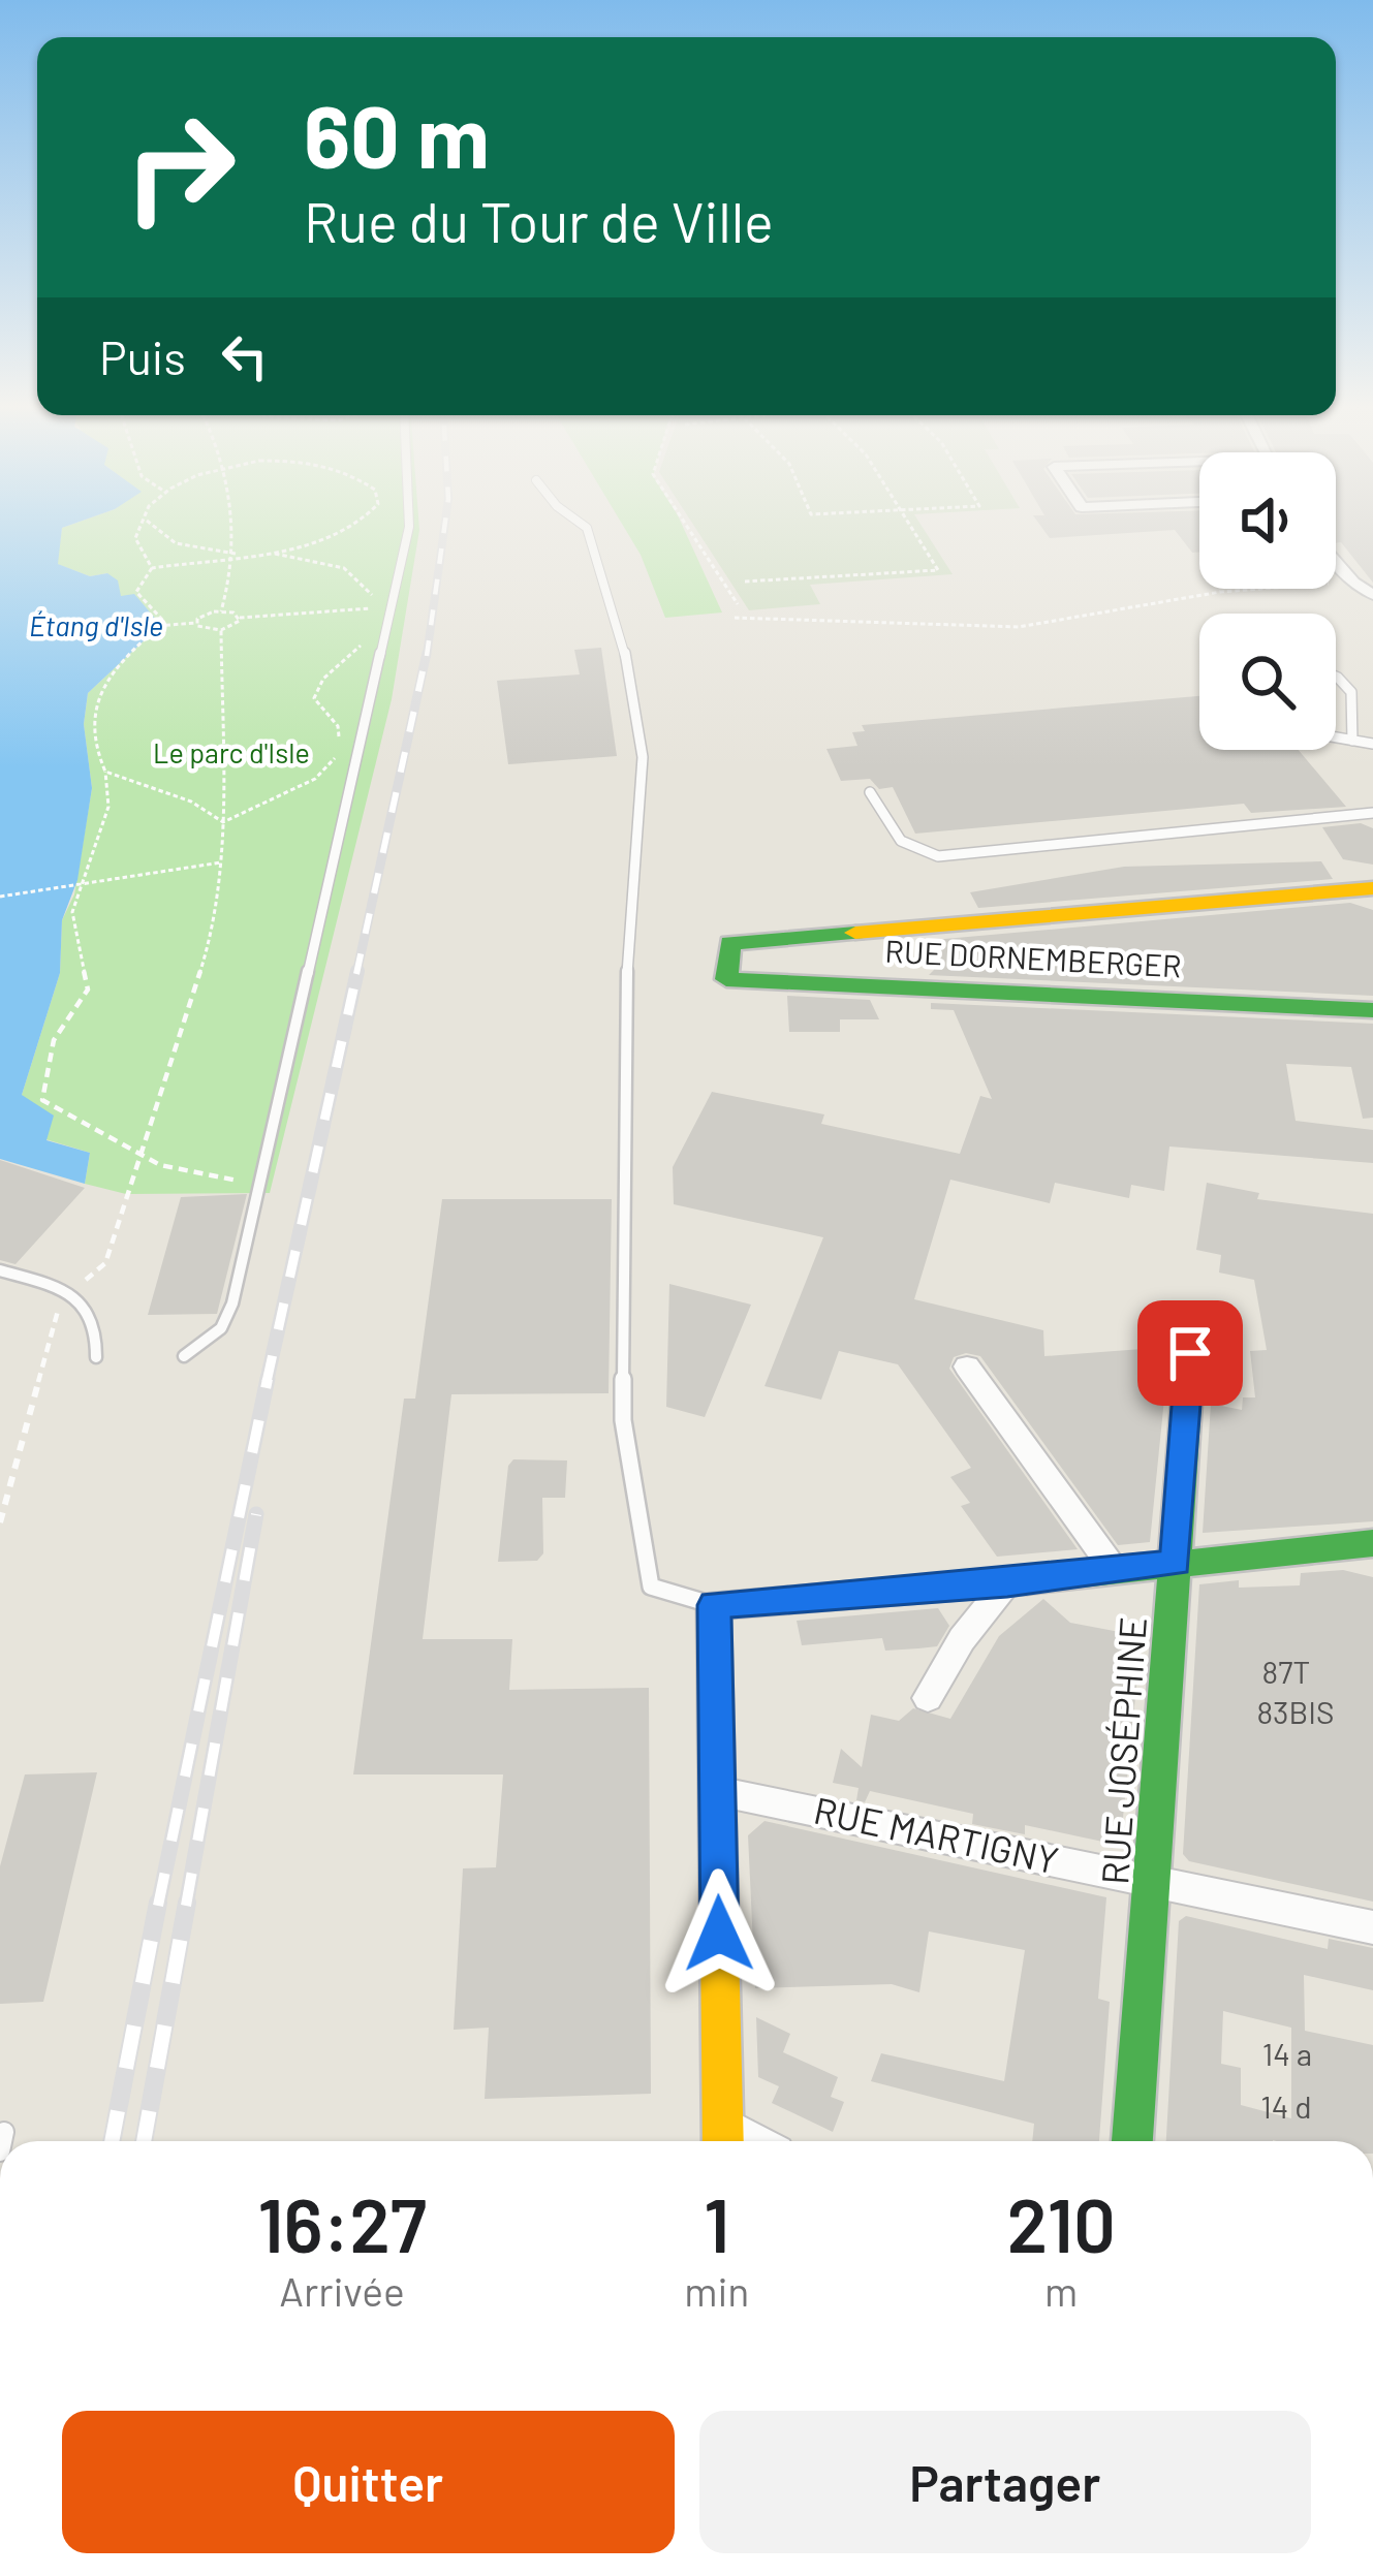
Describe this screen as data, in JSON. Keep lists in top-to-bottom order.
{
  "streets": {
    "street": ["RUE DORNEMBERGER", "RUE JOSÉPHINE", "RUE MARTIGNY"]
  },
  "crossings": [
    ["RUE JOSÉPHINE", "RUE MARTIGNY"]
  ],
  "water": ["Étang d'Isle"],
  "parks": ["Le parc d'Isle"],
  "house_numbers": [
    "87T",
    "83BIS",
    "14 a",
    "14 d"
  ],
  "page": {
    "turn": ["60 m", "Rue du Tour de Ville"],
    "then": "Puis",
    "eta": [
      "16:27",
      "Arrivée",
      "1",
      "min",
      "210",
      "m"
    ],
    "buttons": ["Quitter", "Partager"]
  }
}
